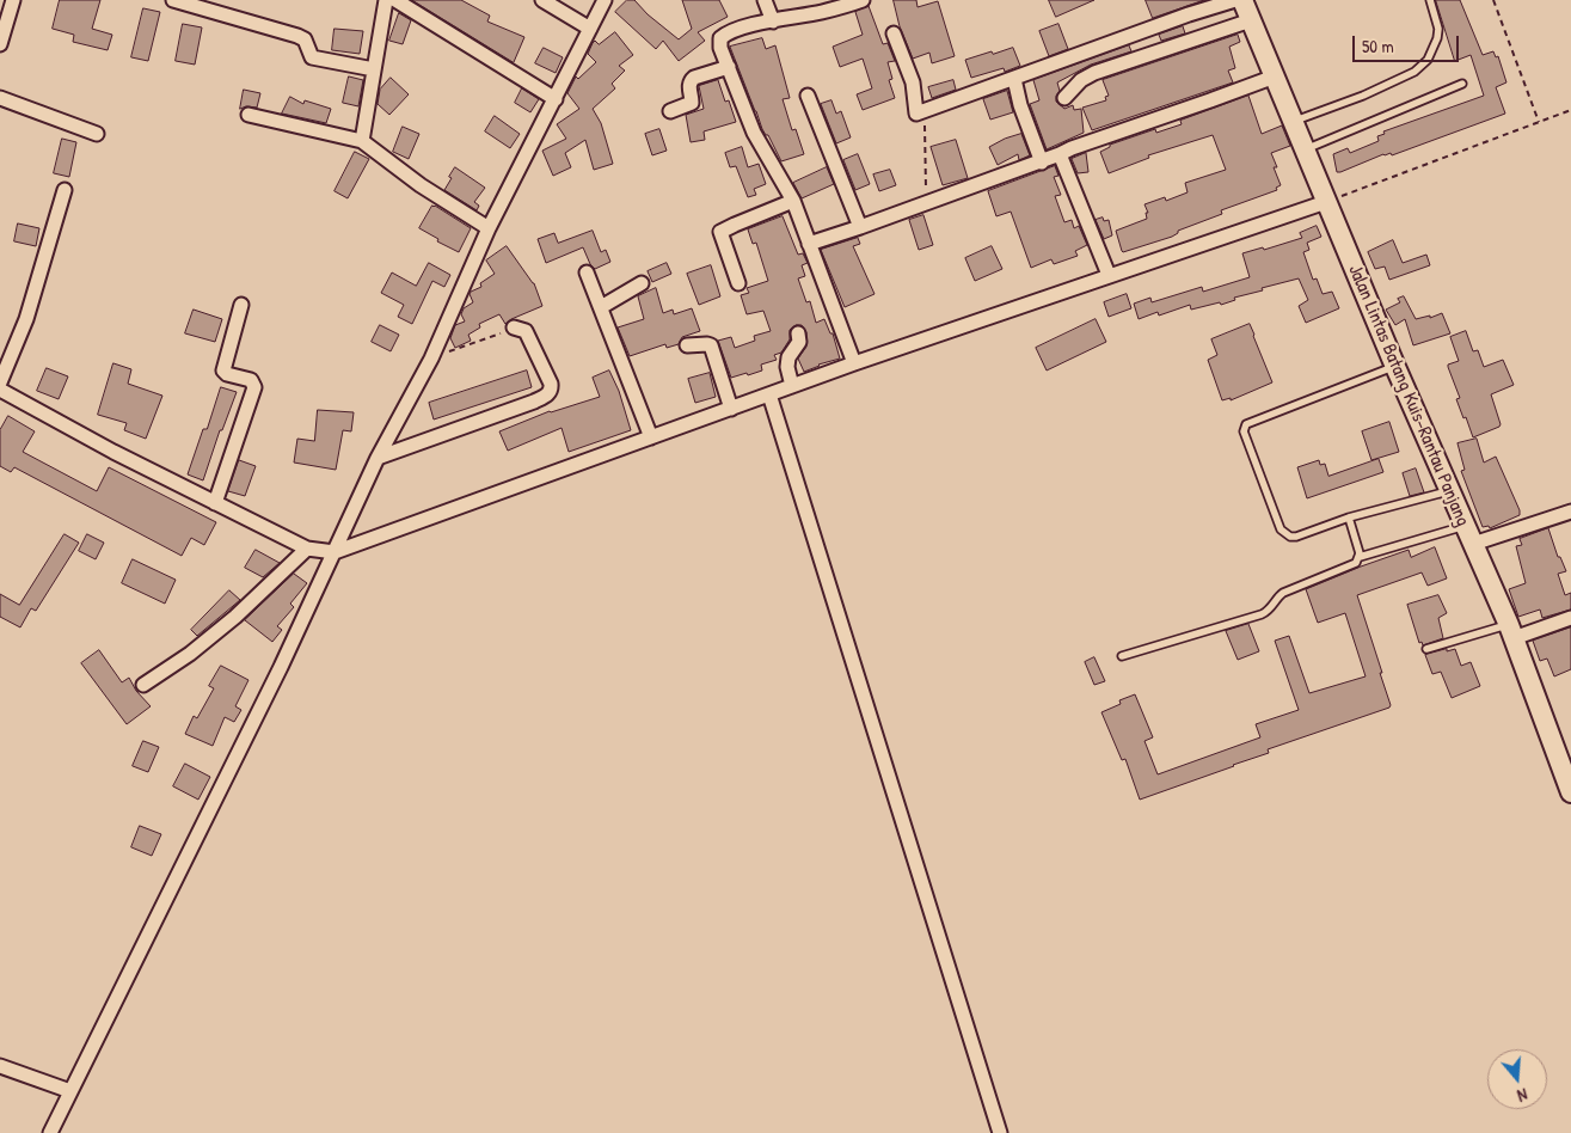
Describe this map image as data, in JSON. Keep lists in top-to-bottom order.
{
  "streets": {
    "main road": ["Jalan Lintas Batang Kuis–Rantau Panjang"]
  },
  "scale_bar": "50 m",
  "north": "bottom"
}
